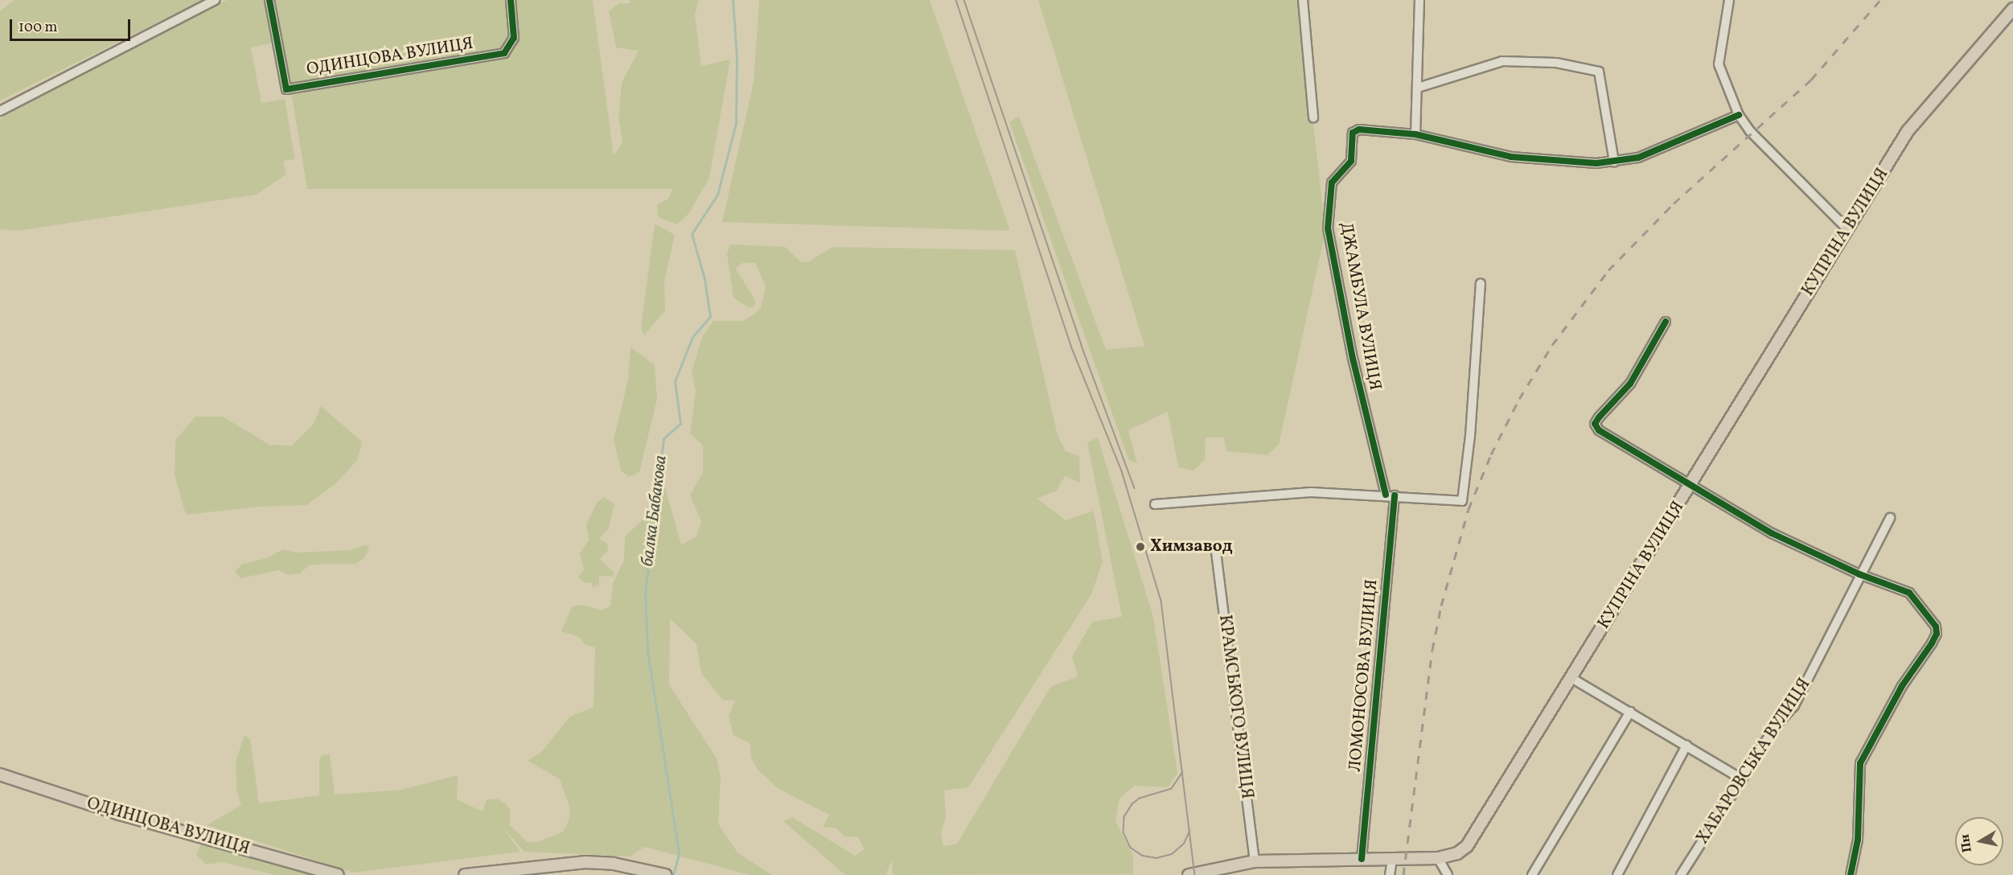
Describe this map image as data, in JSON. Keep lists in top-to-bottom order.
{
  "streets": {
    "main road": ["ОДИНЦОВА ВУЛИЦЯ", "КУПРІНА ВУЛИЦЯ"],
    "street": [
      "ДЖАМБУЛА ВУЛИЦЯ",
      "ЛОМОНОСОВА ВУЛИЦЯ",
      "КРАМСЬКОГО ВУЛИЦЯ",
      "ХАБАРОВСЬКА ВУЛИЦЯ"
    ]
  },
  "crossings": [
    ["КУПРІНА ВУЛИЦЯ", "ЛОМОНОСОВА ВУЛИЦЯ"],
    ["КУПРІНА ВУЛИЦЯ", "КРАМСЬКОГО ВУЛИЦЯ"],
    ["ДЖАМБУЛА ВУЛИЦЯ", "ЛОМОНОСОВА ВУЛИЦЯ"]
  ],
  "water": ["балка Бабакова"],
  "places": ["Химзавод"],
  "scale_bar": "100 m",
  "north": "left"
}
